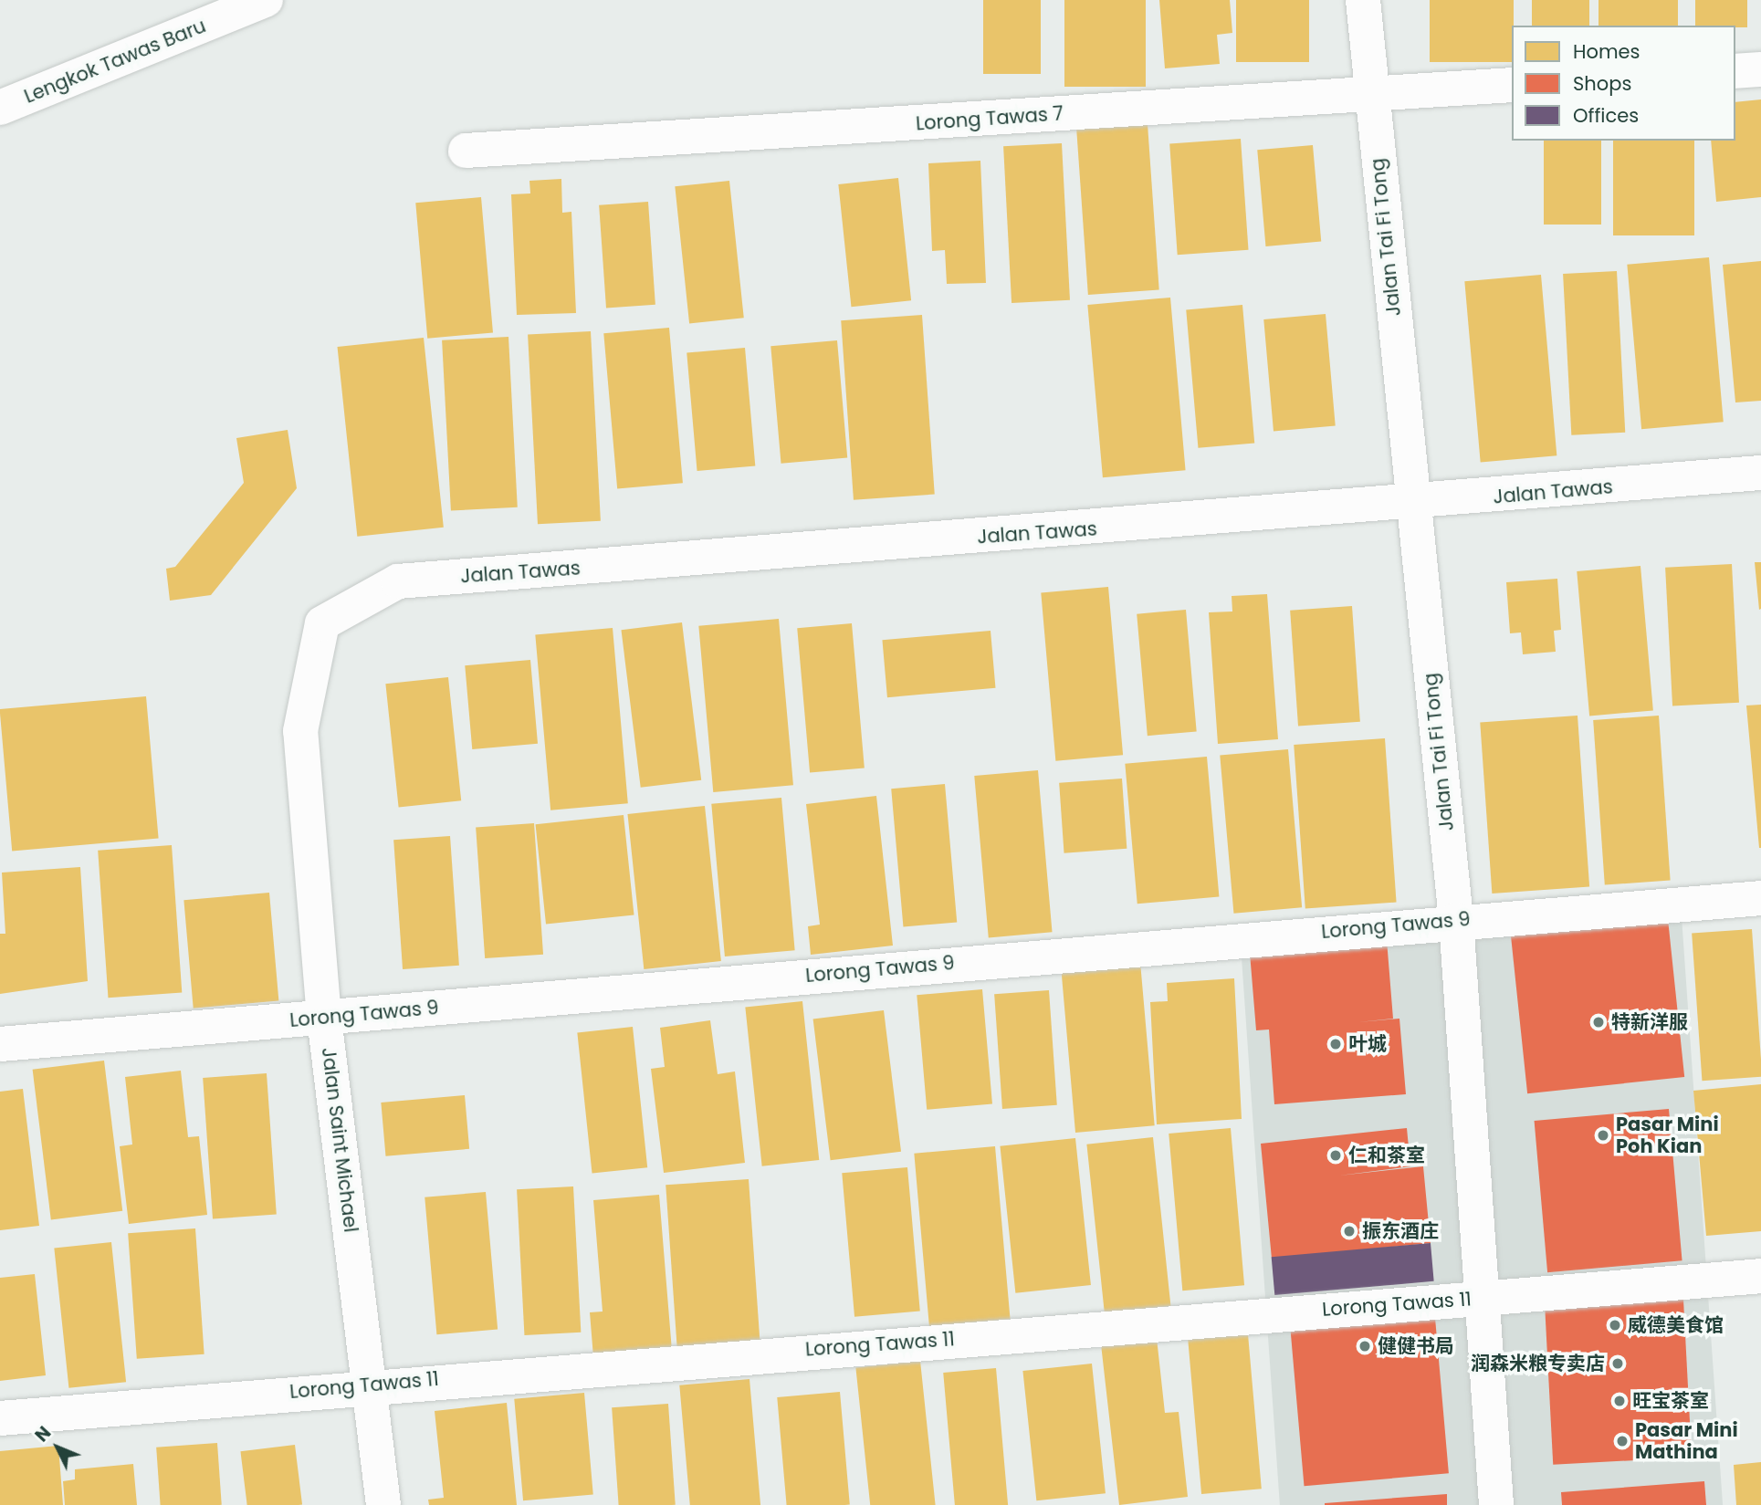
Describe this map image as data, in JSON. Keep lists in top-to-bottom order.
{
  "streets": {
    "street": [
      "Lengkok Tawas Baru",
      "Lorong Tawas 7",
      "Jalan Tai Fi Tong",
      "Jalan Tawas",
      "Lorong Tawas 9",
      "Jalan Saint Michael",
      "Lorong Tawas 11"
    ]
  },
  "crossings": [
    ["Lorong Tawas 7", "Jalan Tai Fi Tong"],
    ["Jalan Tai Fi Tong", "Jalan Tawas"],
    ["Jalan Tai Fi Tong", "Lorong Tawas 9"],
    ["Jalan Tai Fi Tong", "Lorong Tawas 11"],
    ["Jalan Tawas", "Jalan Saint Michael"],
    ["Lorong Tawas 9", "Jalan Saint Michael"],
    ["Jalan Saint Michael", "Lorong Tawas 11"]
  ],
  "places": [
    "特新洋服",
    "叶城",
    "Pasar Mini Poh Kian",
    "仁和茶室",
    "振东酒庄",
    "威德美食馆",
    "健健书局",
    "润森米粮专卖店",
    "旺宝茶室",
    "Pasar Mini Mathina"
  ],
  "legend": ["Homes", "Shops", "Offices"],
  "north": "top left"
}
